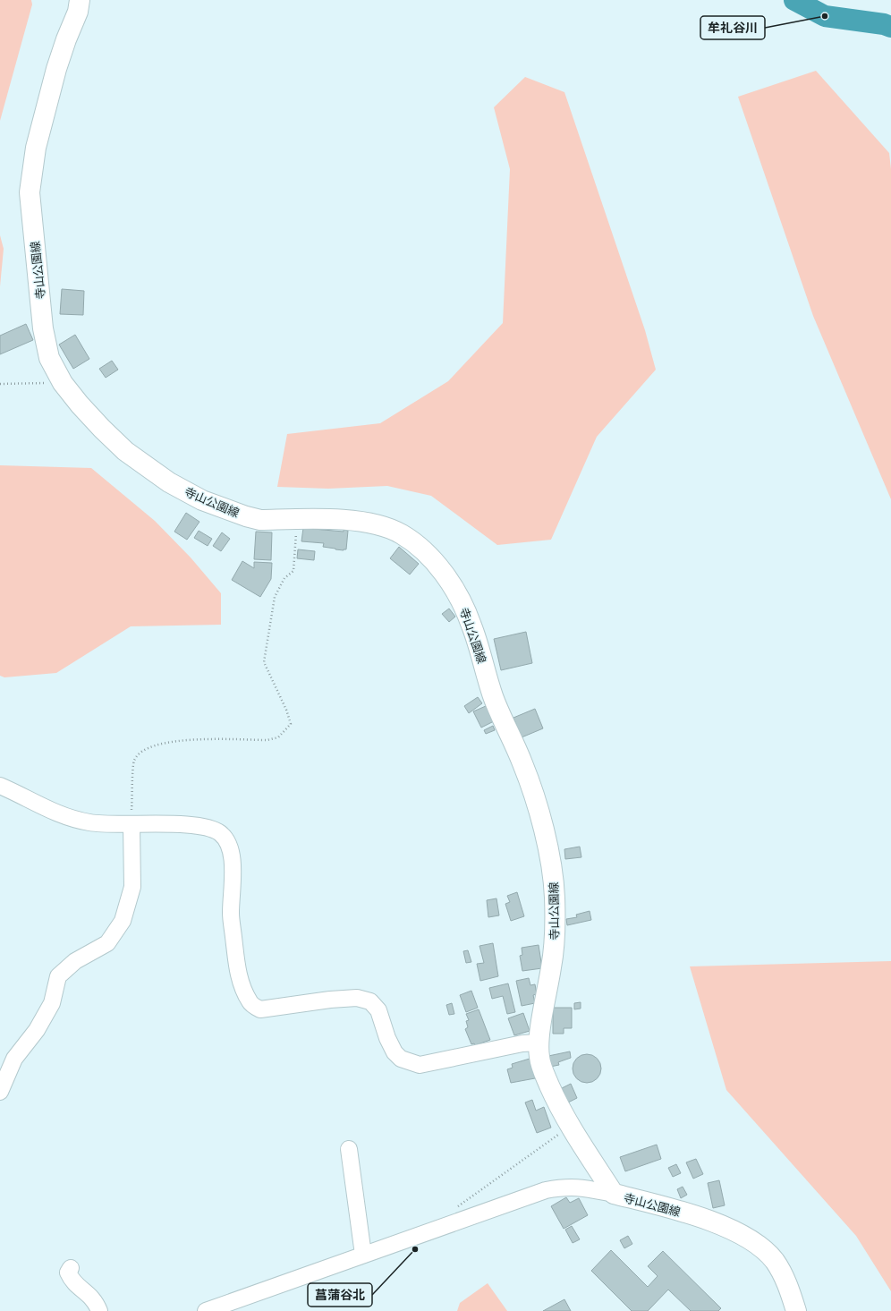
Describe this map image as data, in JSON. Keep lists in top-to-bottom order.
{
  "streets": {
    "main road": ["寺山公園線"]
  },
  "places": ["牟礼谷川", "菖蒲谷北"]
}
